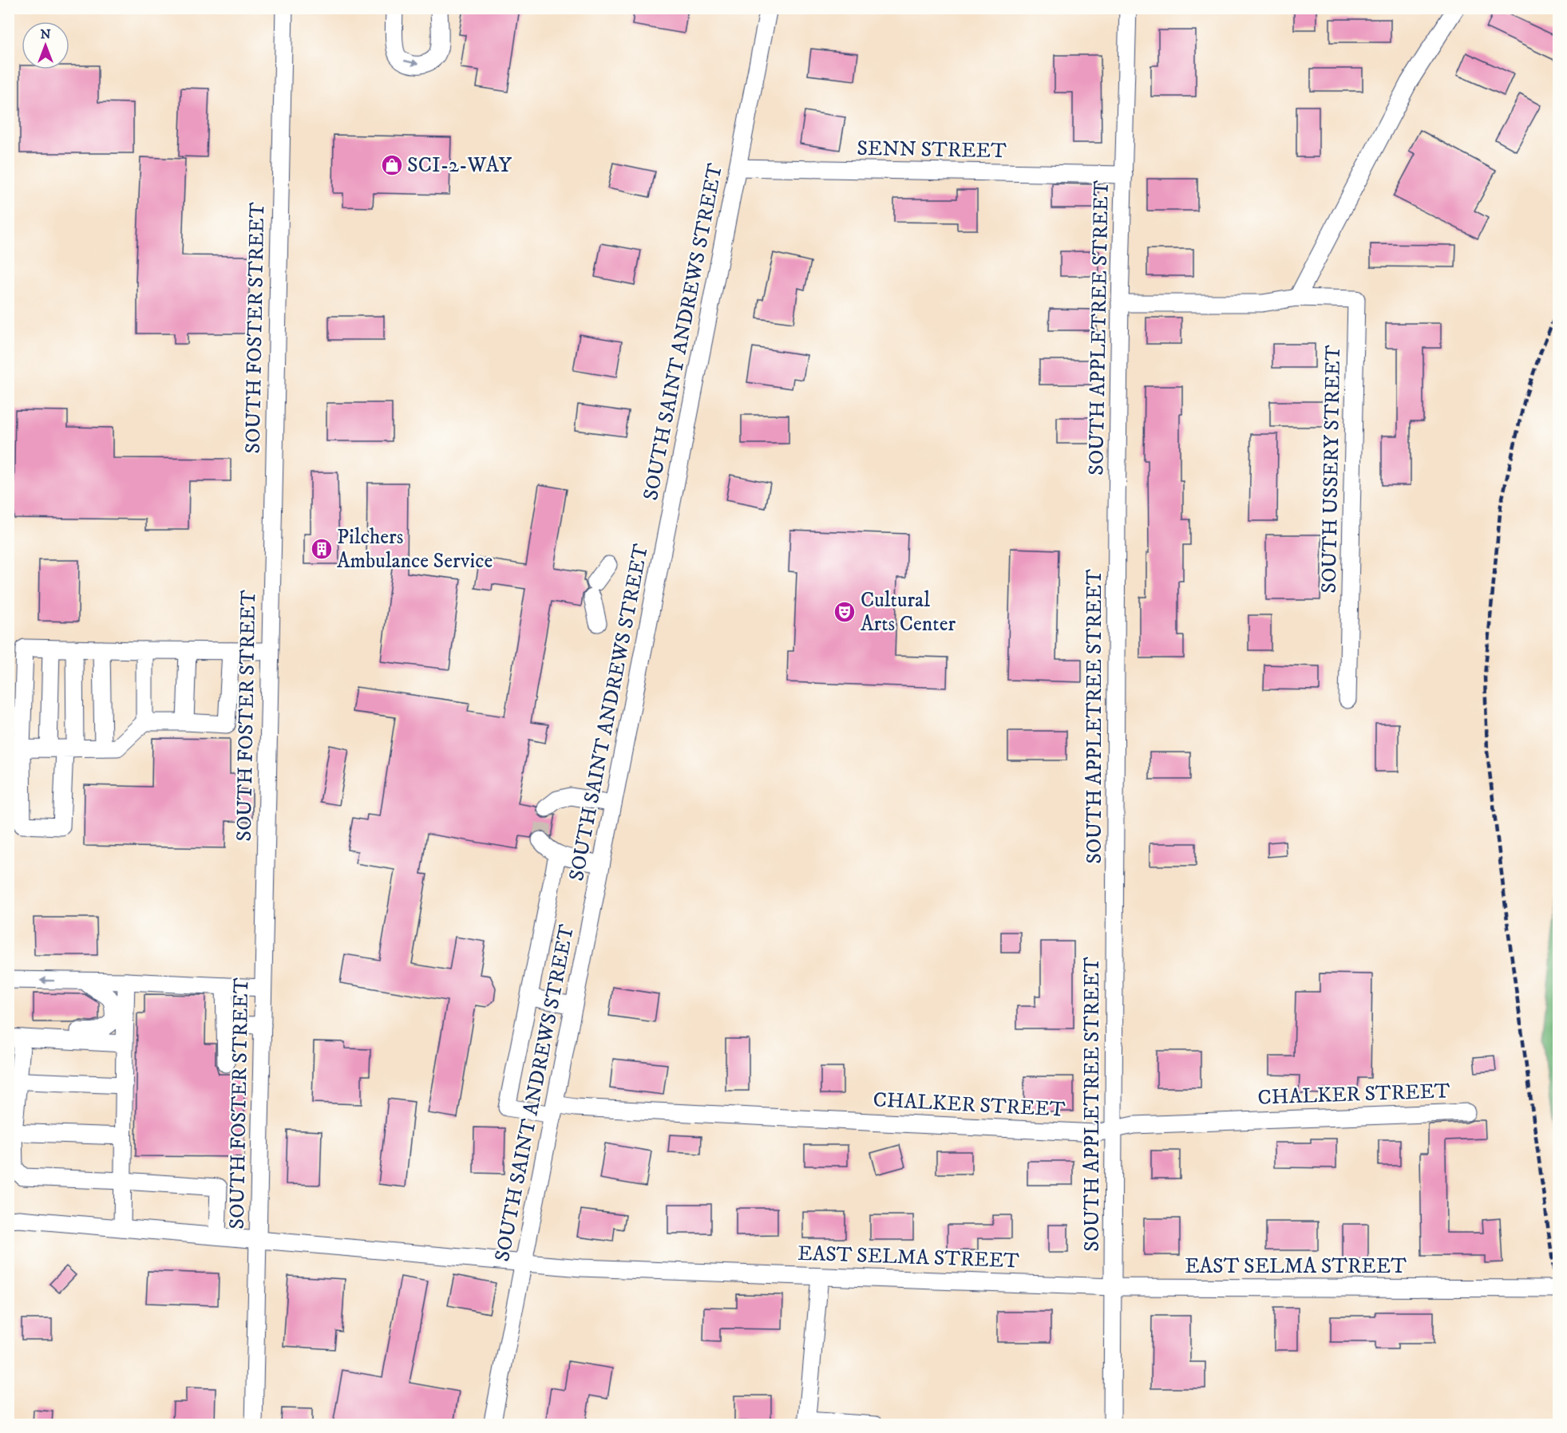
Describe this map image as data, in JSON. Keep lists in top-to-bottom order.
{
  "streets": {
    "street": [
      "SENN STREET",
      "SOUTH FOSTER STREET",
      "SOUTH APPLETREE STREET",
      "SOUTH SAINT ANDREWS STREET",
      "SOUTH USSERY STREET",
      "CHALKER STREET",
      "EAST SELMA STREET"
    ]
  },
  "crossings": [
    ["SENN STREET", "SOUTH APPLETREE STREET"],
    ["SENN STREET", "SOUTH SAINT ANDREWS STREET"],
    ["SOUTH FOSTER STREET", "EAST SELMA STREET"],
    ["SOUTH APPLETREE STREET", "SOUTH USSERY STREET"],
    ["SOUTH APPLETREE STREET", "CHALKER STREET"],
    ["SOUTH APPLETREE STREET", "EAST SELMA STREET"],
    ["SOUTH SAINT ANDREWS STREET", "CHALKER STREET"],
    ["SOUTH SAINT ANDREWS STREET", "EAST SELMA STREET"]
  ],
  "places": {
    "shop": ["SCI-2-WAY"],
    "building": ["Pilchers Ambulance Service"],
    "theatre": ["Cultural Arts Center"]
  },
  "north": "top"
}
